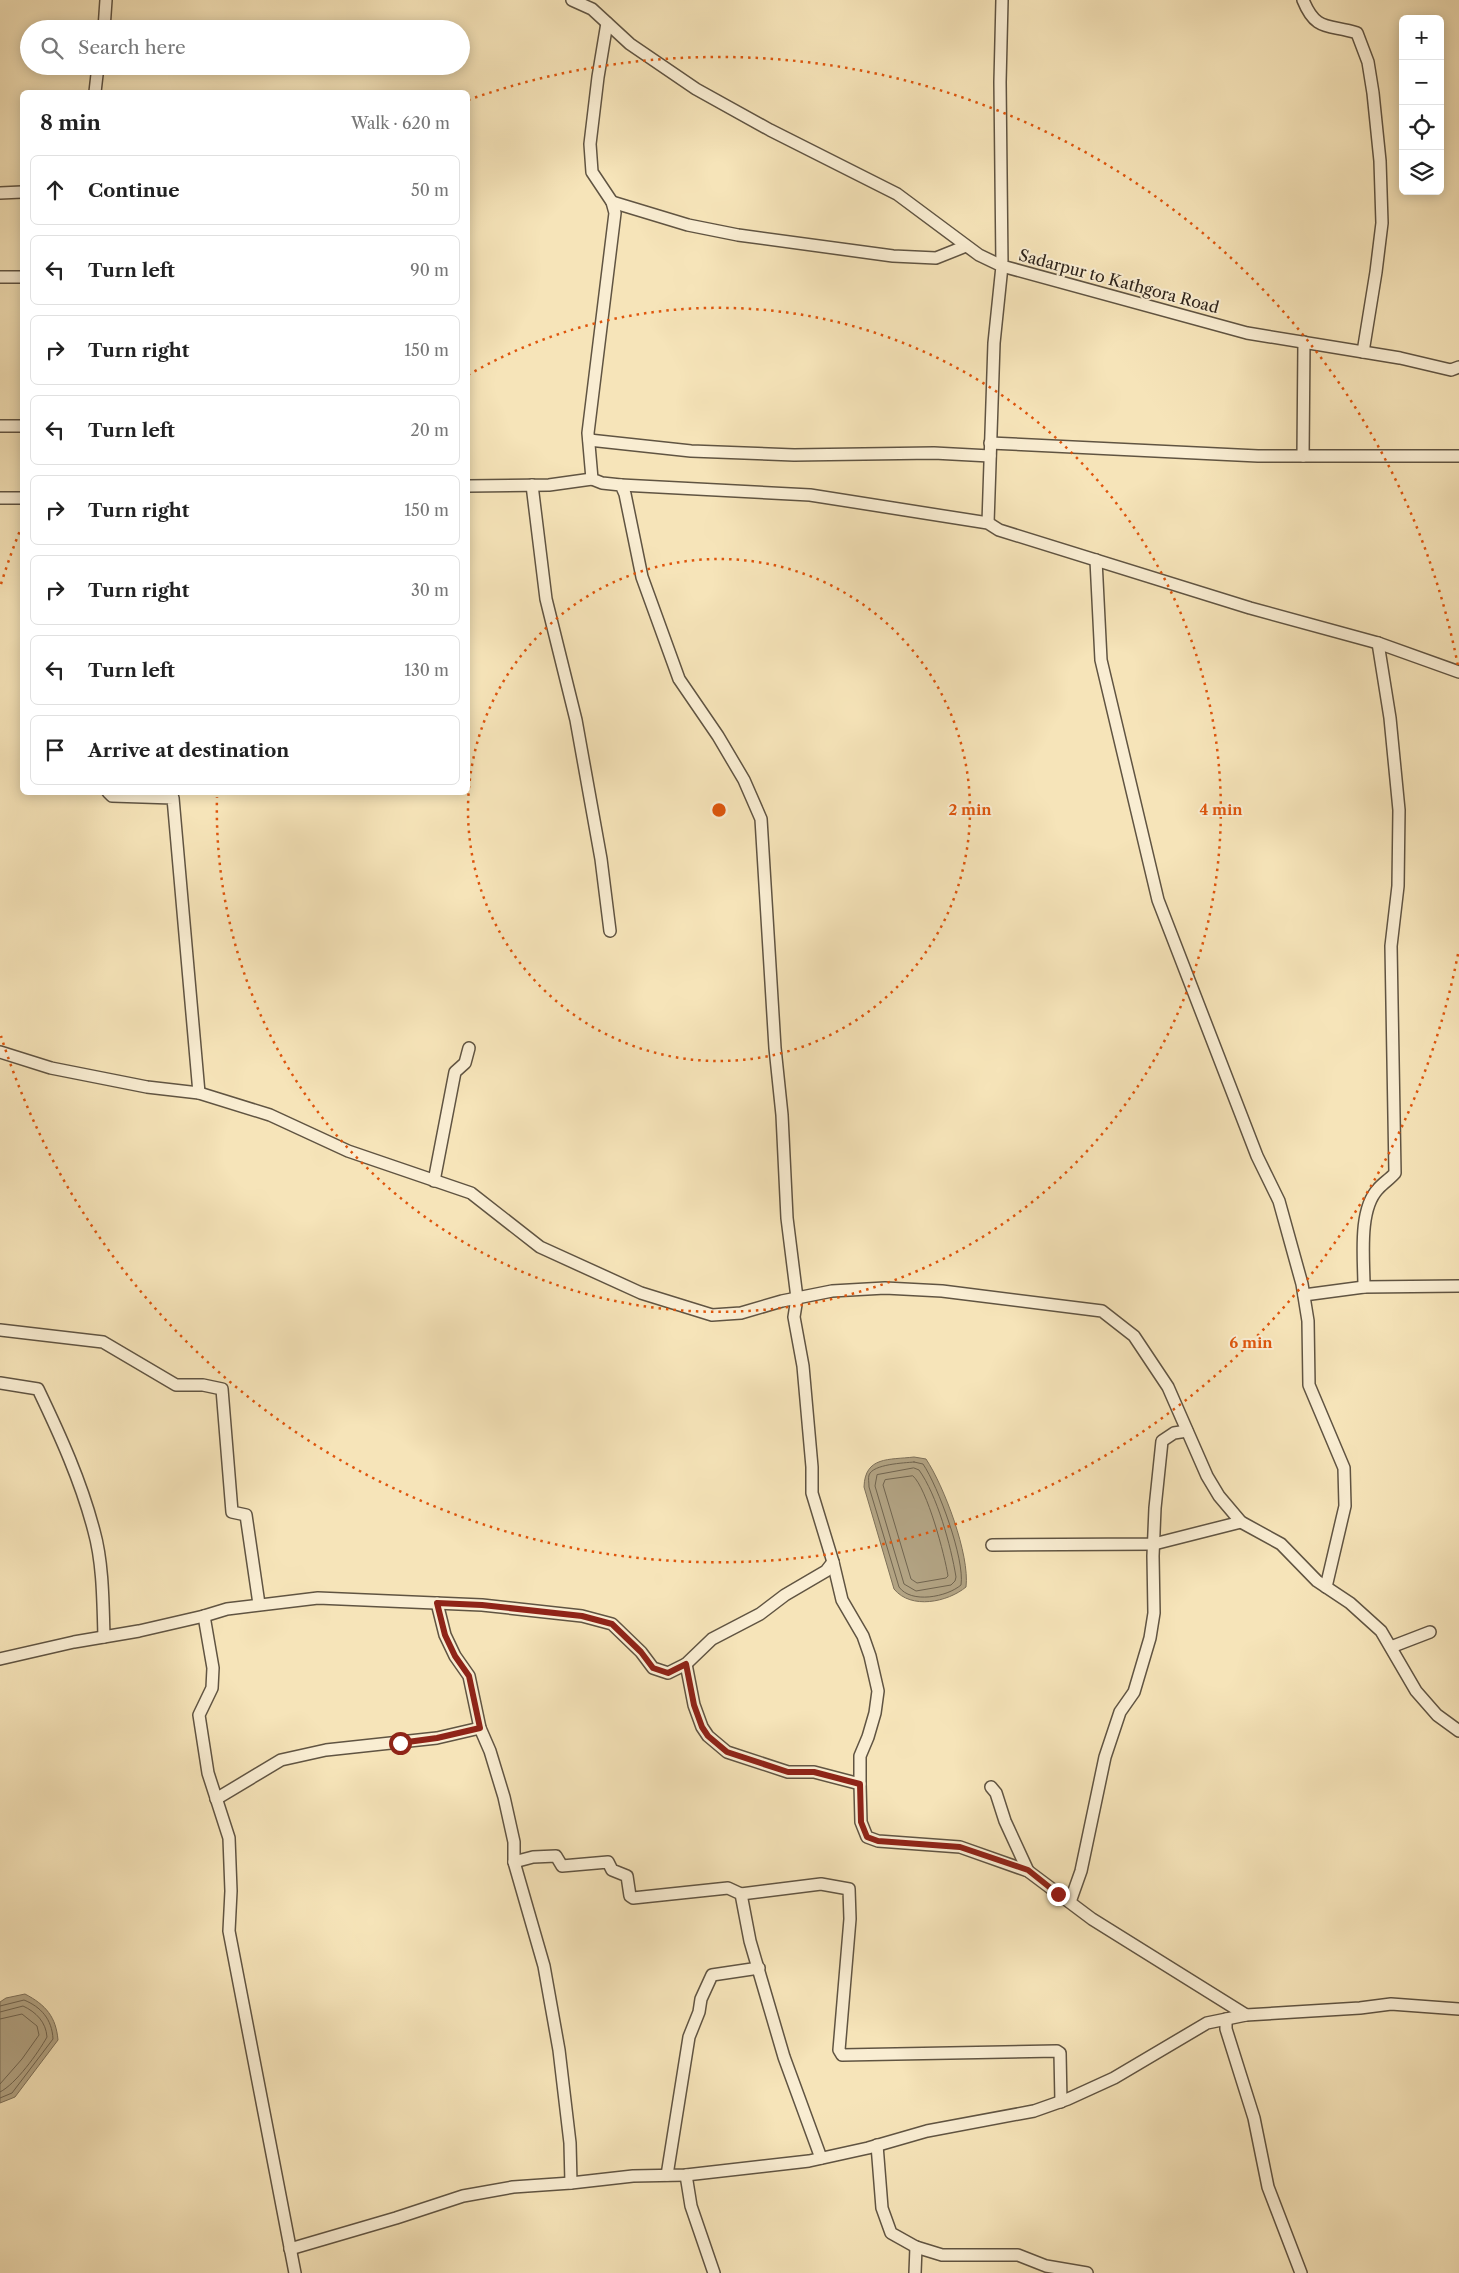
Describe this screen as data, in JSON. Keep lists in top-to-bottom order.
{
  "streets": {
    "street": ["Sadarpur to Kathgora Road"]
  },
  "page": {
    "map_buttons": ["+", "−"],
    "search": "Search here",
    "heading": ["8 min", "Walk · 620 m"],
    "list": [
      ["Continue", "50 m"],
      ["Turn left", "90 m"],
      ["Turn right", "150 m"],
      ["Turn left", "20 m"],
      ["Turn right", "150 m"],
      ["Turn right", "30 m"],
      ["Turn left", "130 m"],
      "Arrive at destination"
    ]
  },
  "rings": ["2 min", "4 min", "6 min"]
}
